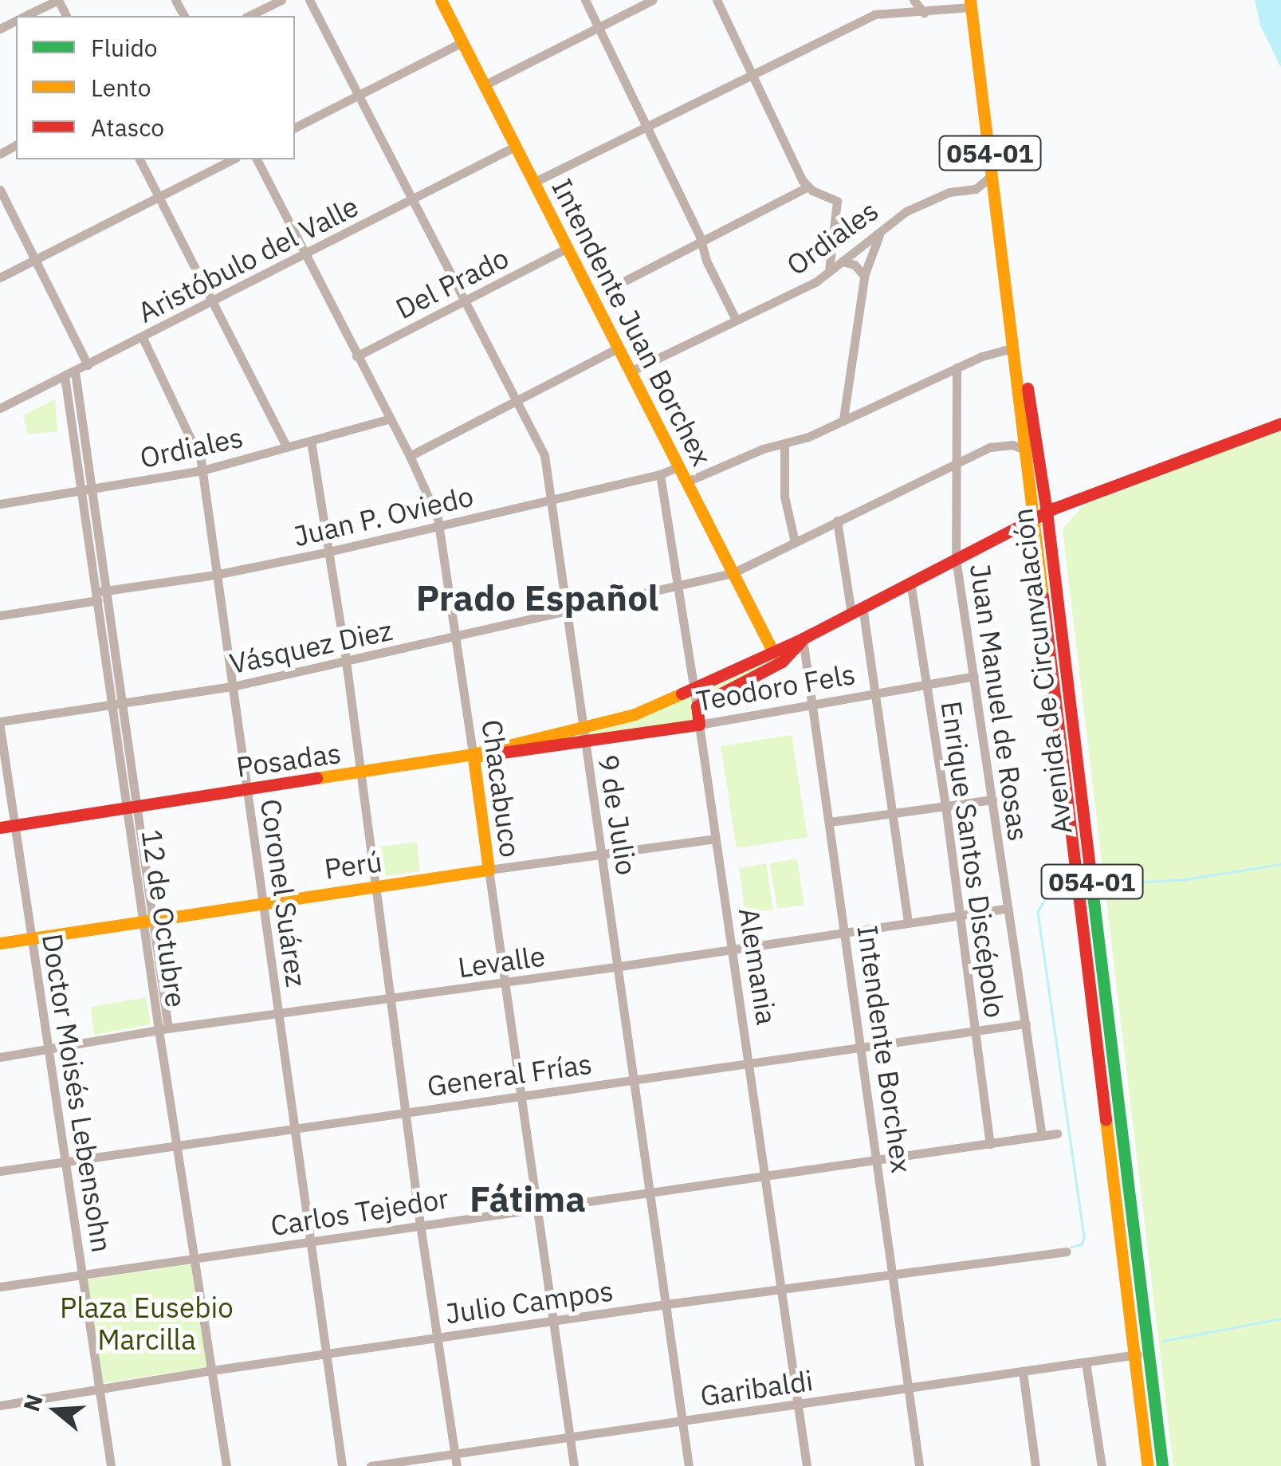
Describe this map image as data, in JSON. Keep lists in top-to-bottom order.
{
  "streets": {
    "main road": [
      "054-01",
      "Intendente Juan Borchex",
      "Avenida de Circunvalación",
      "Teodoro Fels",
      "Posadas",
      "Chacabuco",
      "Perú",
      "Alemania"
    ],
    "street": [
      "Ordiales",
      "Aristóbulo del Valle",
      "Del Prado",
      "Juan P. Oviedo",
      "Vásquez Diez",
      "Juan Manuel de Rosas",
      "9 de Julio",
      "Enrique Santos Discépolo",
      "Coronel Suárez",
      "12 de Octubre",
      "Levalle",
      "Intendente Borchex",
      "General Frías",
      "Doctor Moisés Lebensohn",
      "Carlos Tejedor",
      "Julio Campos",
      "Garibaldi"
    ]
  },
  "crossings": [
    ["Ordiales", "Intendente Juan Borchex"],
    ["Ordiales", "Chacabuco"],
    ["Ordiales", "Coronel Suárez"],
    ["Ordiales", "12 de Octubre"],
    ["Aristóbulo del Valle", "Intendente Juan Borchex"],
    ["Aristóbulo del Valle", "Chacabuco"],
    ["Aristóbulo del Valle", "9 de Julio"],
    ["Aristóbulo del Valle", "Coronel Suárez"],
    ["Aristóbulo del Valle", "12 de Octubre"],
    ["Del Prado", "Intendente Juan Borchex"],
    ["Del Prado", "Chacabuco"],
    ["Del Prado", "9 de Julio"],
    ["Intendente Juan Borchex", "Juan P. Oviedo"],
    ["Intendente Juan Borchex", "Vásquez Diez"],
    ["Intendente Juan Borchex", "Posadas"],
    ["Juan P. Oviedo", "Chacabuco"],
    ["Juan P. Oviedo", "9 de Julio"],
    ["Juan P. Oviedo", "Coronel Suárez"],
    ["Juan P. Oviedo", "12 de Octubre"],
    ["Juan P. Oviedo", "Alemania"],
    ["Vásquez Diez", "Avenida de Circunvalación"],
    ["Vásquez Diez", "Juan Manuel de Rosas"],
    ["Vásquez Diez", "Chacabuco"],
    ["Vásquez Diez", "9 de Julio"],
    ["Vásquez Diez", "Coronel Suárez"],
    ["Vásquez Diez", "12 de Octubre"],
    ["Vásquez Diez", "Alemania"],
    ["Vásquez Diez", "Doctor Moisés Lebensohn"],
    ["Avenida de Circunvalación", "Posadas"],
    ["Avenida de Circunvalación", "Garibaldi"],
    ["Teodoro Fels", "Juan Manuel de Rosas"],
    ["Teodoro Fels", "Posadas"],
    ["Teodoro Fels", "9 de Julio"],
    ["Teodoro Fels", "Enrique Santos Discépolo"],
    ["Teodoro Fels", "Alemania"],
    ["Teodoro Fels", "Intendente Borchex"],
    ["Juan Manuel de Rosas", "Posadas"],
    ["Juan Manuel de Rosas", "Levalle"],
    ["Juan Manuel de Rosas", "General Frías"],
    ["Juan Manuel de Rosas", "Carlos Tejedor"],
    ["Posadas", "Chacabuco"],
    ["Posadas", "9 de Julio"],
    ["Posadas", "Enrique Santos Discépolo"],
    ["Posadas", "Coronel Suárez"],
    ["Posadas", "12 de Octubre"],
    ["Posadas", "Alemania"],
    ["Posadas", "Intendente Borchex"],
    ["Posadas", "Doctor Moisés Lebensohn"],
    ["Chacabuco", "Perú"],
    ["Chacabuco", "Levalle"],
    ["Chacabuco", "General Frías"],
    ["Chacabuco", "Carlos Tejedor"],
    ["Chacabuco", "Julio Campos"],
    ["Chacabuco", "Garibaldi"],
    ["9 de Julio", "Perú"],
    ["9 de Julio", "Levalle"],
    ["9 de Julio", "General Frías"],
    ["9 de Julio", "Carlos Tejedor"],
    ["9 de Julio", "Julio Campos"],
    ["9 de Julio", "Garibaldi"],
    ["Enrique Santos Discépolo", "Levalle"],
    ["Enrique Santos Discépolo", "General Frías"],
    ["Enrique Santos Discépolo", "Carlos Tejedor"],
    ["Perú", "Coronel Suárez"],
    ["Perú", "12 de Octubre"],
    ["Perú", "Alemania"],
    ["Perú", "Doctor Moisés Lebensohn"],
    ["Coronel Suárez", "Levalle"],
    ["Coronel Suárez", "General Frías"],
    ["Coronel Suárez", "Carlos Tejedor"],
    ["Coronel Suárez", "Julio Campos"],
    ["12 de Octubre", "Levalle"],
    ["12 de Octubre", "General Frías"],
    ["12 de Octubre", "Carlos Tejedor"],
    ["12 de Octubre", "Julio Campos"],
    ["Levalle", "Alemania"],
    ["Levalle", "Intendente Borchex"],
    ["Levalle", "Doctor Moisés Lebensohn"],
    ["Alemania", "General Frías"],
    ["Alemania", "Carlos Tejedor"],
    ["Alemania", "Julio Campos"],
    ["Alemania", "Garibaldi"],
    ["Intendente Borchex", "General Frías"],
    ["Intendente Borchex", "Carlos Tejedor"],
    ["Intendente Borchex", "Julio Campos"],
    ["Intendente Borchex", "Garibaldi"],
    ["General Frías", "Doctor Moisés Lebensohn"],
    ["Doctor Moisés Lebensohn", "Carlos Tejedor"],
    ["Doctor Moisés Lebensohn", "Julio Campos"]
  ],
  "districts": ["Prado Español", "Fátima"],
  "parks": ["Plaza Eusebio Marcilla"],
  "legend": ["Fluido", "Lento", "Atasco"],
  "north": "left"
}
